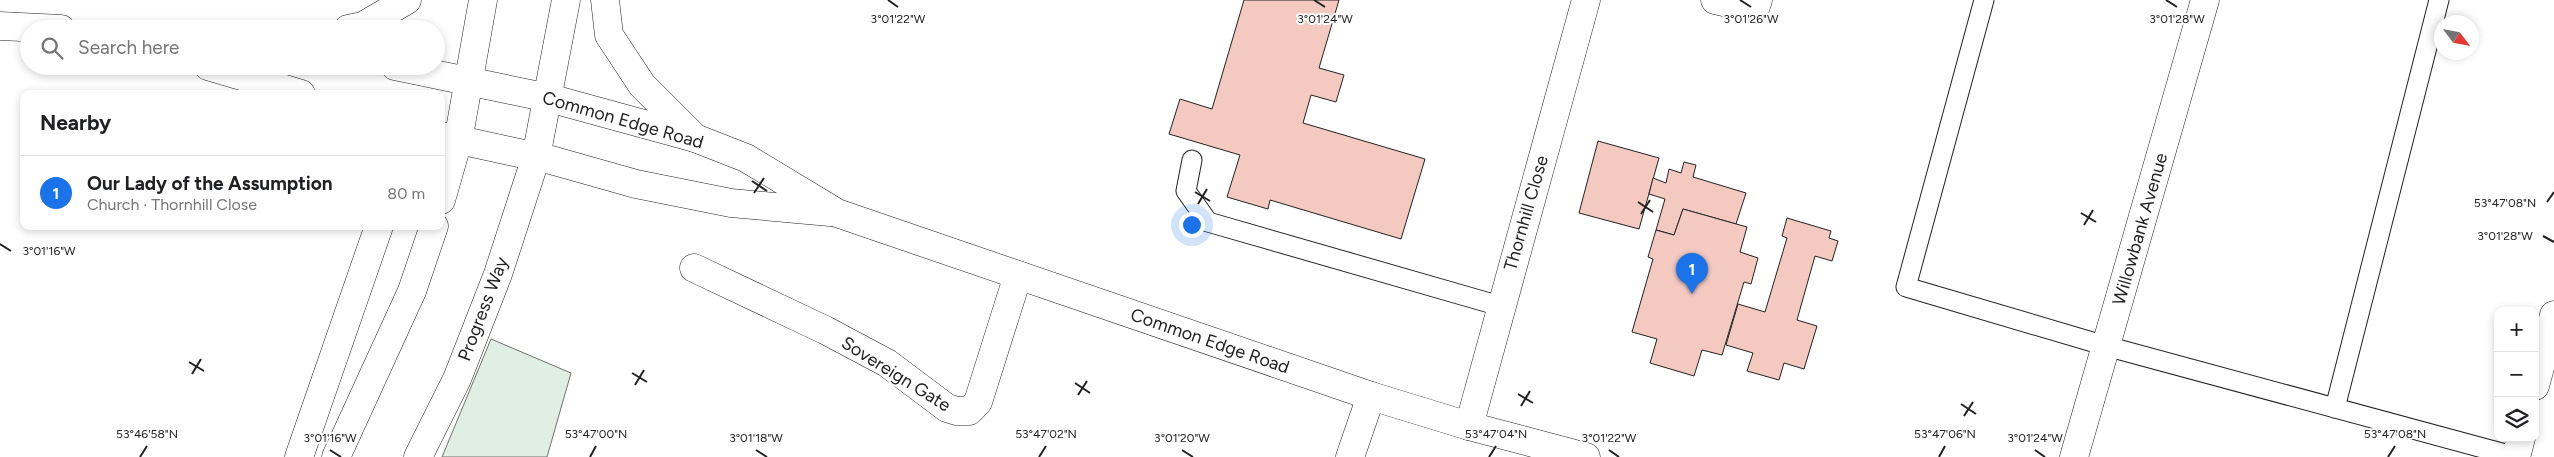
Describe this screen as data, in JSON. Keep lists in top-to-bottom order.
{
  "streets": {
    "main road": [
      "Common Edge Road",
      "Thornhill Close",
      "Willowbank Avenue",
      "Progress Way",
      "Sovereign Gate"
    ]
  },
  "crossings": [
    ["Common Edge Road", "Thornhill Close"],
    ["Common Edge Road", "Progress Way"],
    ["Common Edge Road", "Sovereign Gate"]
  ],
  "north": "bottom right",
  "page": {
    "search": "Search here",
    "heading": "Nearby",
    "list": [
      {
        "mark": "1",
        "name": "Our Lady of the Assumption",
        "note": "Church · Thornhill Close",
        "value": "80 m"
      }
    ],
    "pins": "1",
    "map_buttons": ["+", "−"]
  },
  "coordinates": [
    "3°01'22\"W",
    "3°01'24\"W",
    "3°01'26\"W",
    "3°01'28\"W",
    "53°47'08\"N",
    "3°01'16\"W",
    "53°46'58\"N",
    "53°47'00\"N",
    "53°47'02\"N",
    "53°47'04\"N",
    "53°47'06\"N",
    "3°01'18\"W",
    "3°01'20\"W"
  ]
}
